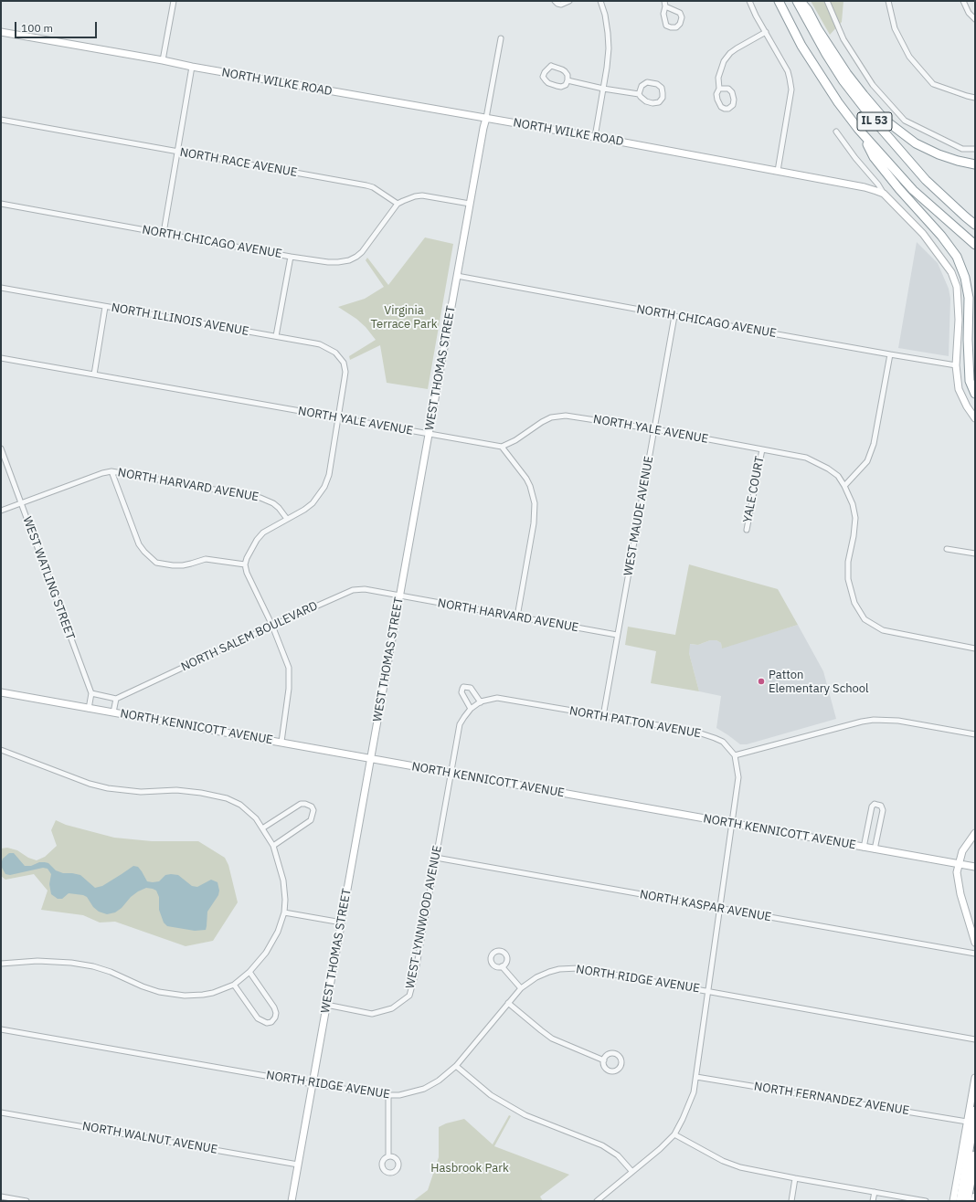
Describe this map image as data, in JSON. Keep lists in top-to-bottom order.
{
  "streets": {
    "highway": ["IL 53"],
    "street": [
      "NORTH WILKE ROAD",
      "NORTH RACE AVENUE",
      "NORTH CHICAGO AVENUE",
      "NORTH ILLINOIS AVENUE",
      "WEST THOMAS STREET",
      "NORTH YALE AVENUE",
      "NORTH HARVARD AVENUE",
      "YALE COURT",
      "WEST MAUDE AVENUE",
      "WEST WATLING STREET",
      "NORTH SALEM BOULEVARD",
      "NORTH PATTON AVENUE",
      "NORTH KENNICOTT AVENUE",
      "NORTH KASPAR AVENUE",
      "WEST LYNNWOOD AVENUE",
      "NORTH RIDGE AVENUE",
      "NORTH FERNANDEZ AVENUE",
      "NORTH WALNUT AVENUE"
    ]
  },
  "crossings": [
    ["NORTH WILKE ROAD", "NORTH CHICAGO AVENUE"],
    ["NORTH WILKE ROAD", "WEST THOMAS STREET"],
    ["NORTH RACE AVENUE", "NORTH CHICAGO AVENUE"],
    ["NORTH CHICAGO AVENUE", "WEST THOMAS STREET"],
    ["NORTH CHICAGO AVENUE", "WEST MAUDE AVENUE"],
    ["NORTH ILLINOIS AVENUE", "NORTH YALE AVENUE"],
    ["WEST THOMAS STREET", "NORTH YALE AVENUE"],
    ["WEST THOMAS STREET", "NORTH HARVARD AVENUE"],
    ["WEST THOMAS STREET", "NORTH SALEM BOULEVARD"],
    ["WEST THOMAS STREET", "NORTH KENNICOTT AVENUE"],
    ["WEST THOMAS STREET", "WEST LYNNWOOD AVENUE"],
    ["WEST THOMAS STREET", "NORTH RIDGE AVENUE"],
    ["WEST THOMAS STREET", "NORTH WALNUT AVENUE"],
    ["NORTH YALE AVENUE", "YALE COURT"],
    ["NORTH YALE AVENUE", "WEST MAUDE AVENUE"],
    ["NORTH HARVARD AVENUE", "WEST MAUDE AVENUE"],
    ["NORTH HARVARD AVENUE", "WEST WATLING STREET"],
    ["NORTH HARVARD AVENUE", "NORTH SALEM BOULEVARD"],
    ["WEST MAUDE AVENUE", "NORTH PATTON AVENUE"],
    ["NORTH PATTON AVENUE", "NORTH KENNICOTT AVENUE"],
    ["NORTH PATTON AVENUE", "WEST LYNNWOOD AVENUE"],
    ["NORTH KENNICOTT AVENUE", "WEST LYNNWOOD AVENUE"],
    ["NORTH KASPAR AVENUE", "WEST LYNNWOOD AVENUE"]
  ],
  "parks": ["Virginia Terrace Park", "Hasbrook Park"],
  "places": ["Patton Elementary School"],
  "scale_bar": "100 m"
}
